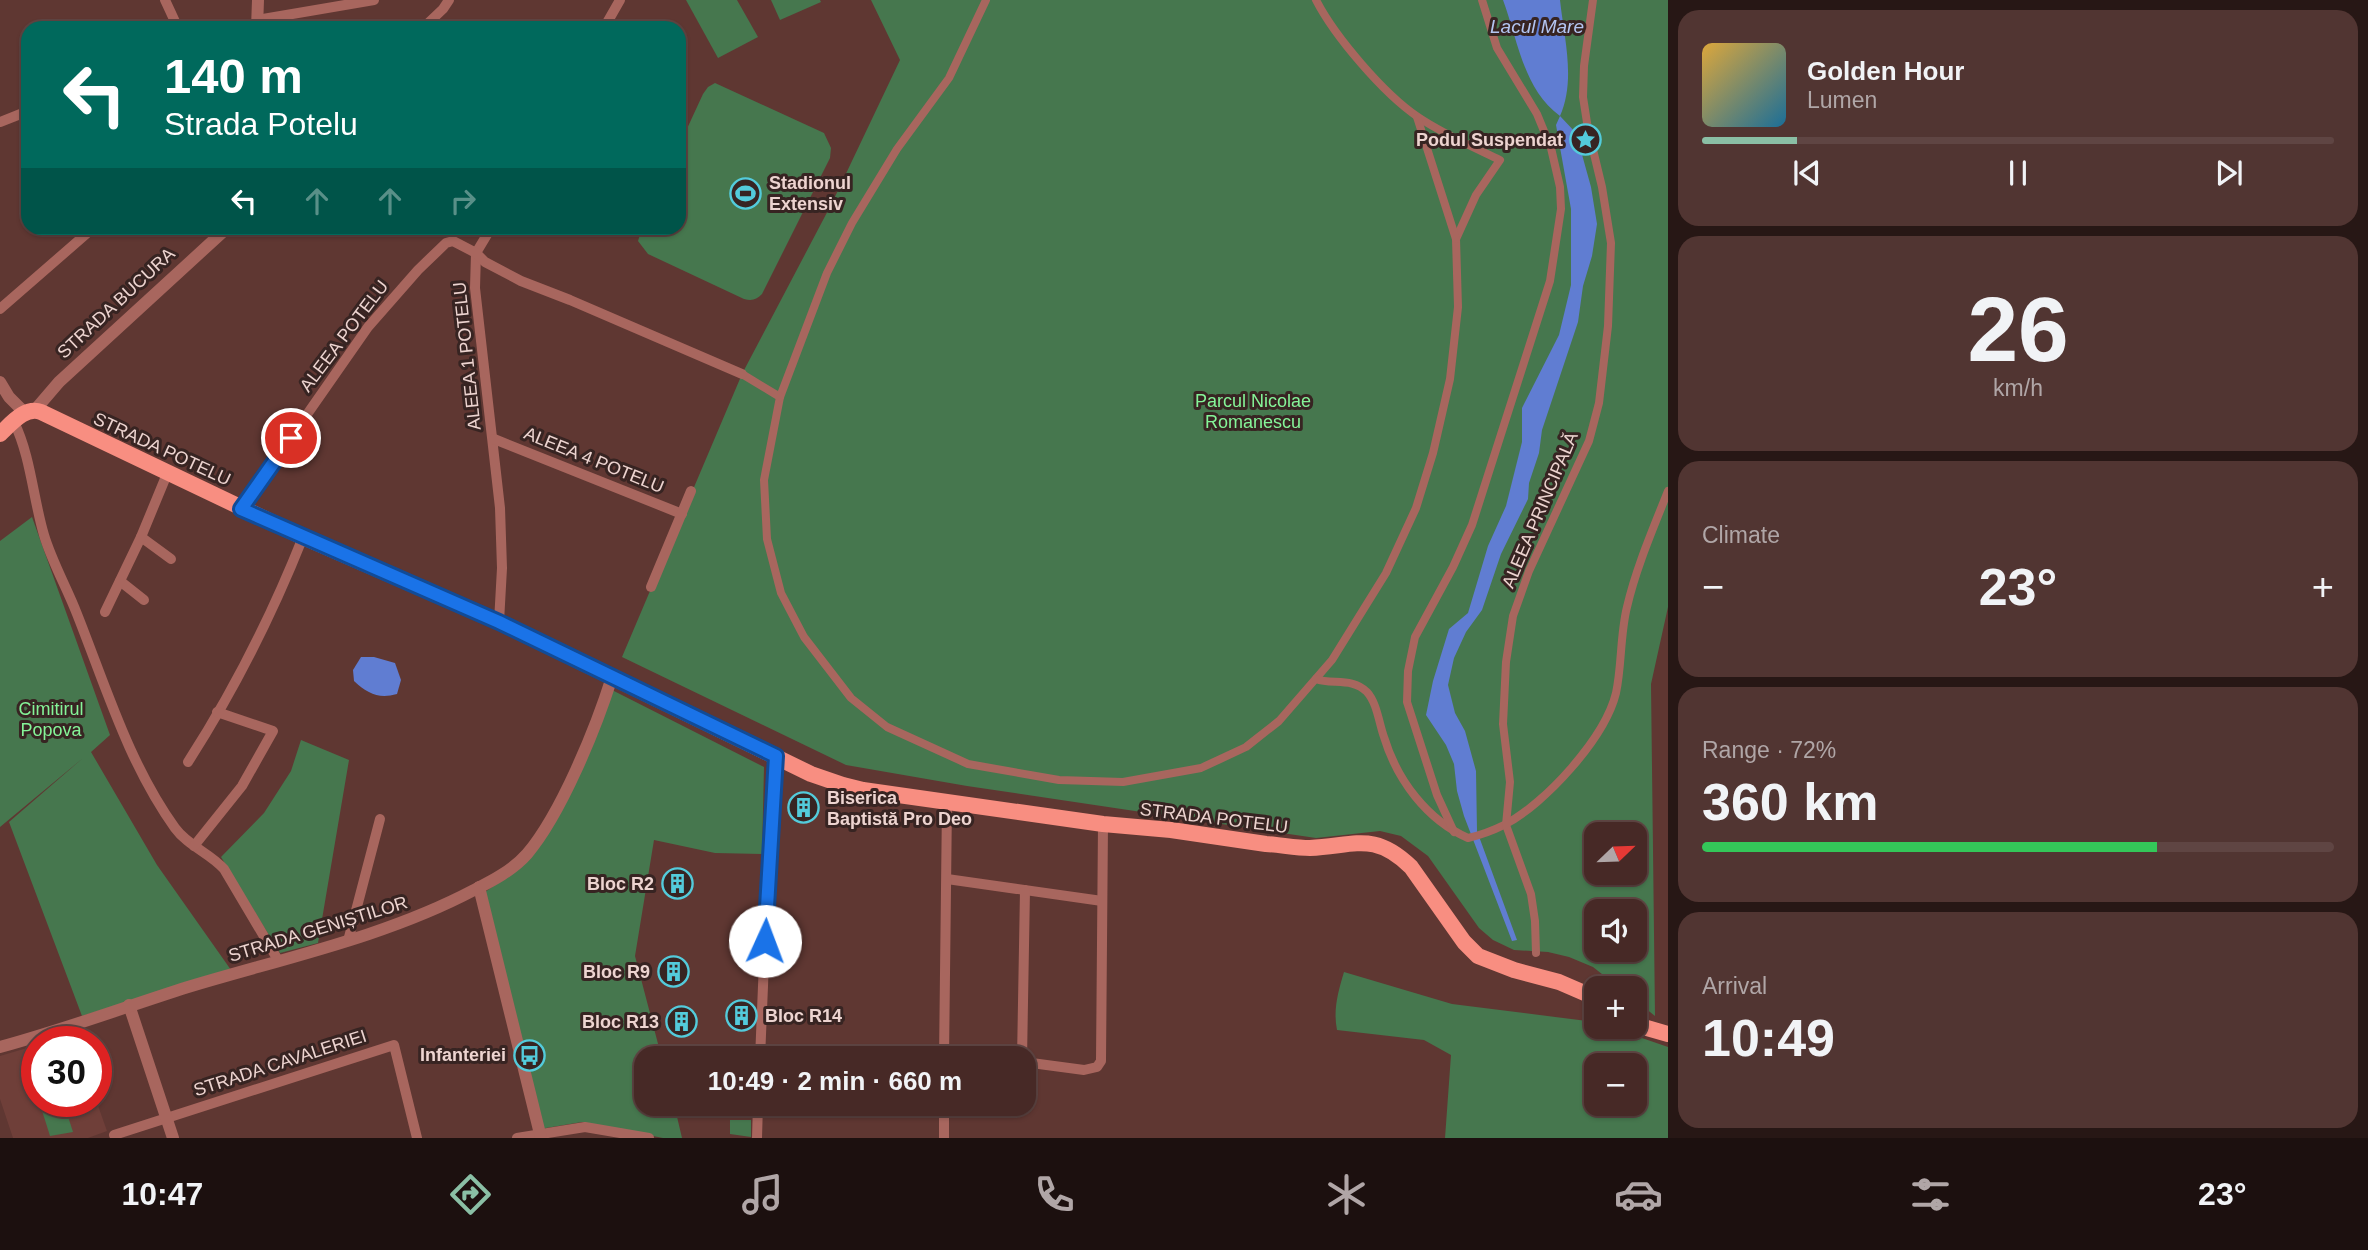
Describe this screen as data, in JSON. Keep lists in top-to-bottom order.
{
  "streets": {
    "main road": ["STRADA BUCURA", "STRADA POTELU"],
    "street": [
      "ALEEA POTELU",
      "ALEEA 1 POTELU",
      "ALEEA 4 POTELU",
      "ALEEA PRINCIPALĂ",
      "STRADA GENIȘTILOR",
      "STRADA CAVALERIEI"
    ]
  },
  "crossings": [
    ["STRADA BUCURA", "STRADA POTELU"],
    ["ALEEA POTELU", "ALEEA 1 POTELU"],
    ["ALEEA POTELU", "STRADA POTELU"],
    ["ALEEA 1 POTELU", "STRADA POTELU"],
    ["ALEEA 1 POTELU", "ALEEA 4 POTELU"],
    ["STRADA POTELU", "STRADA GENIȘTILOR"]
  ],
  "water": ["Lacul Mare"],
  "parks": ["Parcul Nicolae Romanescu", "Cimitirul Popova"],
  "places": {
    "place": ["Podul Suspendat"],
    "sports": ["Stadionul Extensiv"],
    "building": [
      "Biserica Baptistă Pro Deo",
      "Bloc R2",
      "Bloc R9",
      "Bloc R14",
      "Bloc R13"
    ],
    "bus stop": ["Infanteriei"]
  },
  "north": "top right",
  "page": {
    "turn": ["140 m", "Strada Potelu"],
    "song": ["Golden Hour", "Lumen"],
    "tile": [
      ["26", "km/h"],
      "Climate",
      ["Range · 72%", "360 km"],
      ["Arrival", "10:49"]
    ],
    "heat": ["−", "23°", "+"],
    "map_buttons": ["+", "−"],
    "limit": "30",
    "trip": "10:49 · 2 min · 660 m",
    "tabs": ["10:47", "23°"]
  }
}
